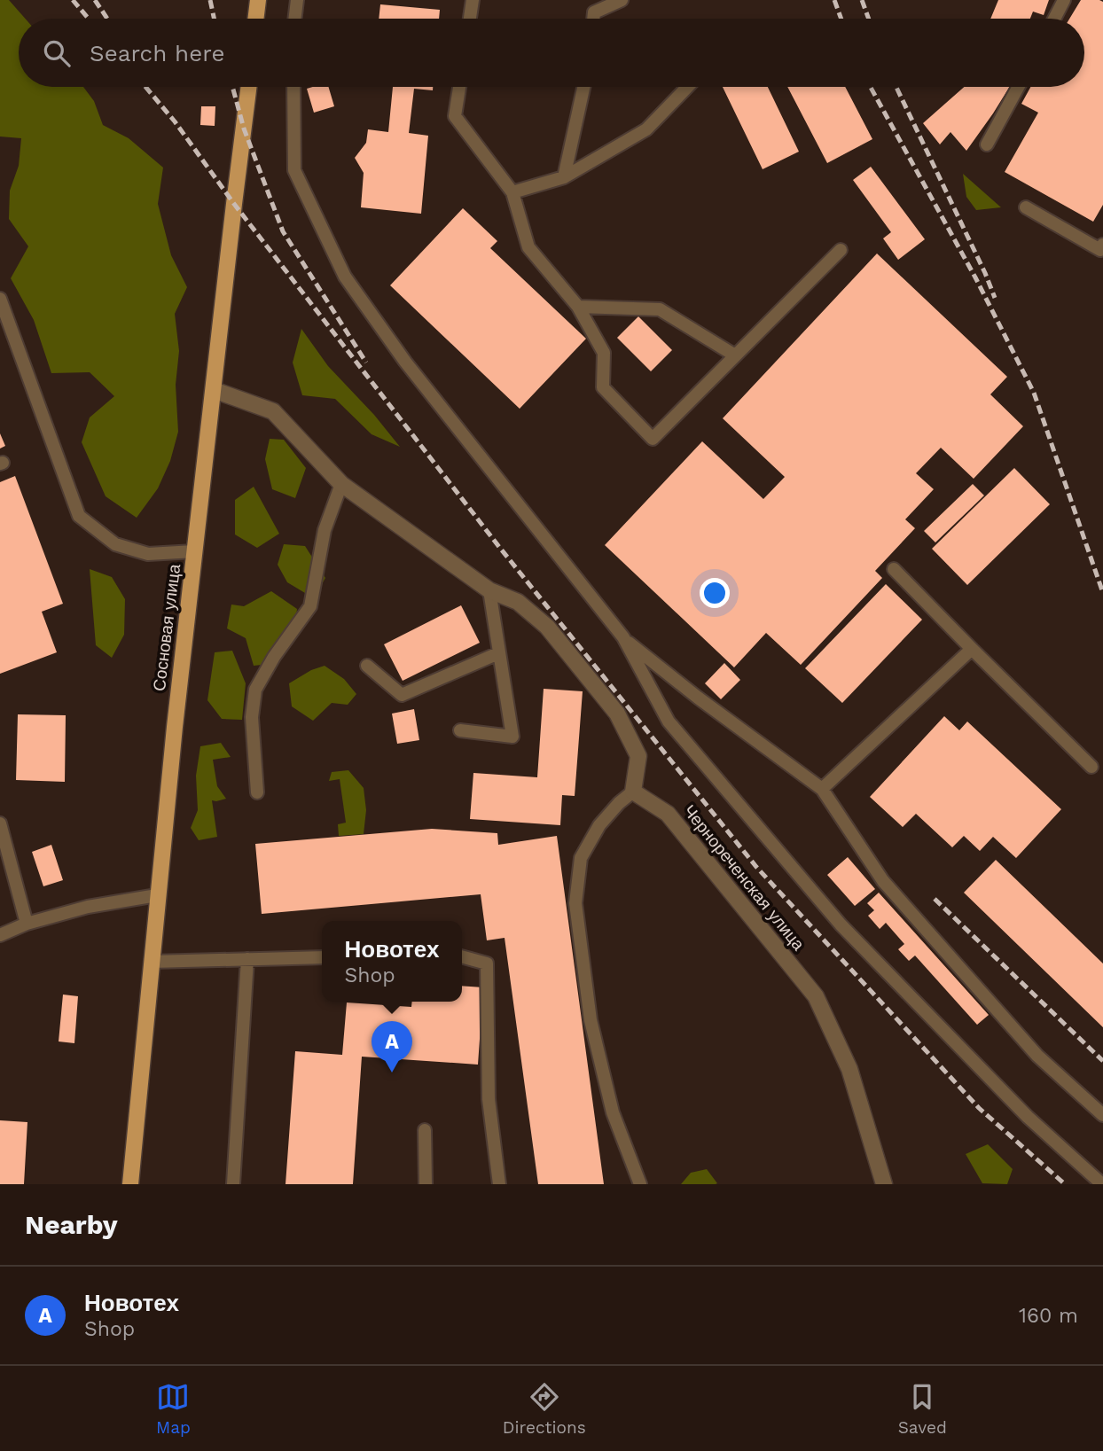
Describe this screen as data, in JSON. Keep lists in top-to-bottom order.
{
  "streets": {
    "main road": ["Сосновая улица"],
    "street": ["Чернореченская улица"]
  },
  "page": {
    "search": "Search here",
    "popup": ["Новотех", "Shop"],
    "pins": "A",
    "heading": "Nearby",
    "list": [
      {
        "mark": "A",
        "name": "Новотех",
        "note": "Shop",
        "value": "160 m"
      }
    ],
    "nav": ["Map", "Directions", "Saved"]
  }
}
